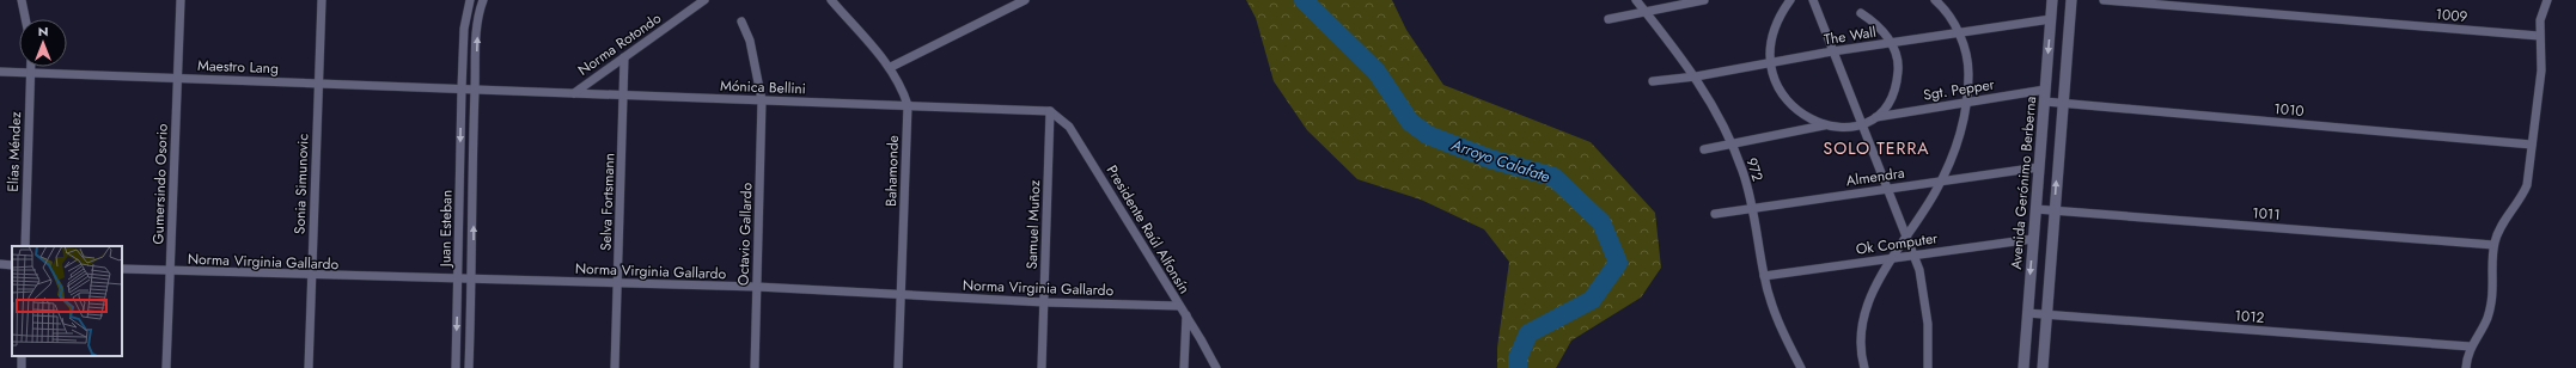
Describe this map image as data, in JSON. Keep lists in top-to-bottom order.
{
  "streets": {
    "street": [
      "1009",
      "The Wall",
      "Norma Rotondo",
      "Maestro Lang",
      "Mónica Bellini",
      "Sgt. Pepper",
      "1010",
      "Elías Méndez",
      "972",
      "Bahamonde",
      "Almendra",
      "Avenida Gerónimo Berberna",
      "Gumersindo Osorio",
      "Sonia Simunovic",
      "Selva Fortsmann",
      "1011",
      "Samuel Muñoz",
      "Juan Esteban",
      "Presidente Raúl Alfonsín",
      "Octavio Gallardo",
      "Ok Computer",
      "Norma Virginia Gallardo",
      "1012"
    ]
  },
  "crossings": [
    ["The Wall", "972"],
    ["The Wall", "Avenida Gerónimo Berberna"],
    ["Norma Rotondo", "Mónica Bellini"],
    ["Norma Rotondo", "Selva Fortsmann"],
    ["Maestro Lang", "Mónica Bellini"],
    ["Maestro Lang", "Elías Méndez"],
    ["Maestro Lang", "Gumersindo Osorio"],
    ["Maestro Lang", "Sonia Simunovic"],
    ["Maestro Lang", "Juan Esteban"],
    ["Mónica Bellini", "Bahamonde"],
    ["Mónica Bellini", "Selva Fortsmann"],
    ["Mónica Bellini", "Samuel Muñoz"],
    ["Mónica Bellini", "Juan Esteban"],
    ["Mónica Bellini", "Presidente Raúl Alfonsín"],
    ["Mónica Bellini", "Octavio Gallardo"],
    ["Sgt. Pepper", "Avenida Gerónimo Berberna"],
    ["1010", "Avenida Gerónimo Berberna"],
    ["972", "Almendra"],
    ["972", "Ok Computer"],
    ["Bahamonde", "Norma Virginia Gallardo"],
    ["Almendra", "Avenida Gerónimo Berberna"],
    ["Avenida Gerónimo Berberna", "1011"],
    ["Avenida Gerónimo Berberna", "Ok Computer"],
    ["Avenida Gerónimo Berberna", "1012"],
    ["Gumersindo Osorio", "Norma Virginia Gallardo"],
    ["Sonia Simunovic", "Norma Virginia Gallardo"],
    ["Selva Fortsmann", "Norma Virginia Gallardo"],
    ["Samuel Muñoz", "Presidente Raúl Alfonsín"],
    ["Samuel Muñoz", "Norma Virginia Gallardo"],
    ["Juan Esteban", "Norma Virginia Gallardo"],
    ["Presidente Raúl Alfonsín", "Norma Virginia Gallardo"],
    ["Octavio Gallardo", "Norma Virginia Gallardo"]
  ],
  "districts": ["SOLO TERRA"],
  "water": ["Arroyo Calafate"],
  "north": "top"
}
